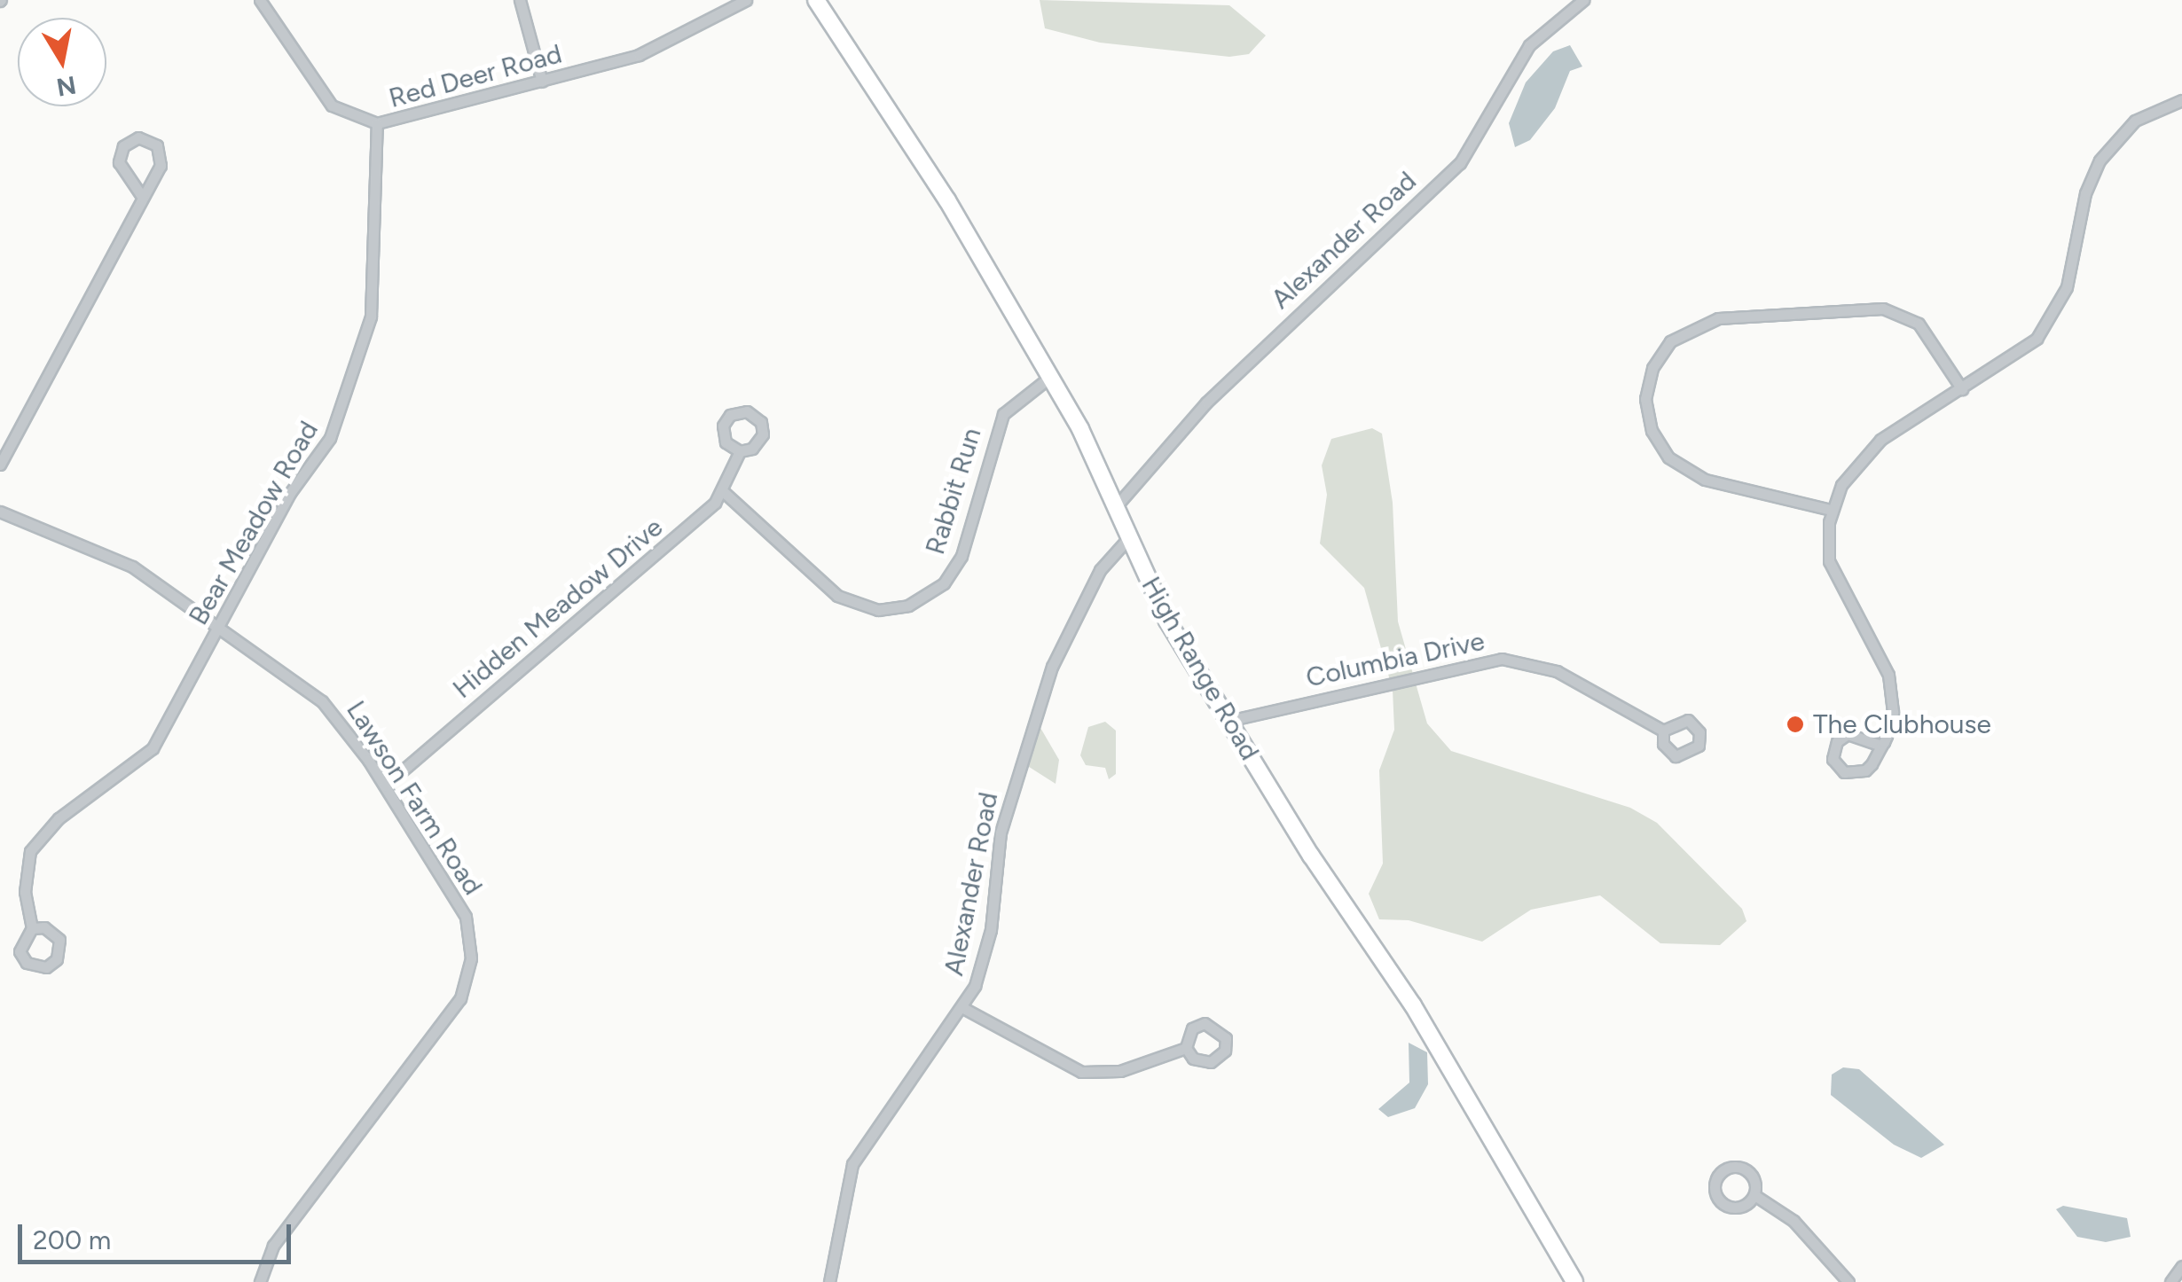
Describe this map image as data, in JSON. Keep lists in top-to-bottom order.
{
  "streets": {
    "street": [
      "Red Deer Road",
      "Alexander Road",
      "Rabbit Run",
      "Bear Meadow Road",
      "Hidden Meadow Drive",
      "Columbia Drive",
      "High Range Road",
      "Lawson Farm Road"
    ]
  },
  "crossings": [
    ["Red Deer Road", "Bear Meadow Road"],
    ["Alexander Road", "High Range Road"],
    ["Rabbit Run", "Hidden Meadow Drive"],
    ["Rabbit Run", "High Range Road"],
    ["Bear Meadow Road", "Lawson Farm Road"],
    ["Hidden Meadow Drive", "Lawson Farm Road"],
    ["Columbia Drive", "High Range Road"]
  ],
  "places": ["The Clubhouse"],
  "scale_bar": "200 m",
  "north": "bottom"
}
